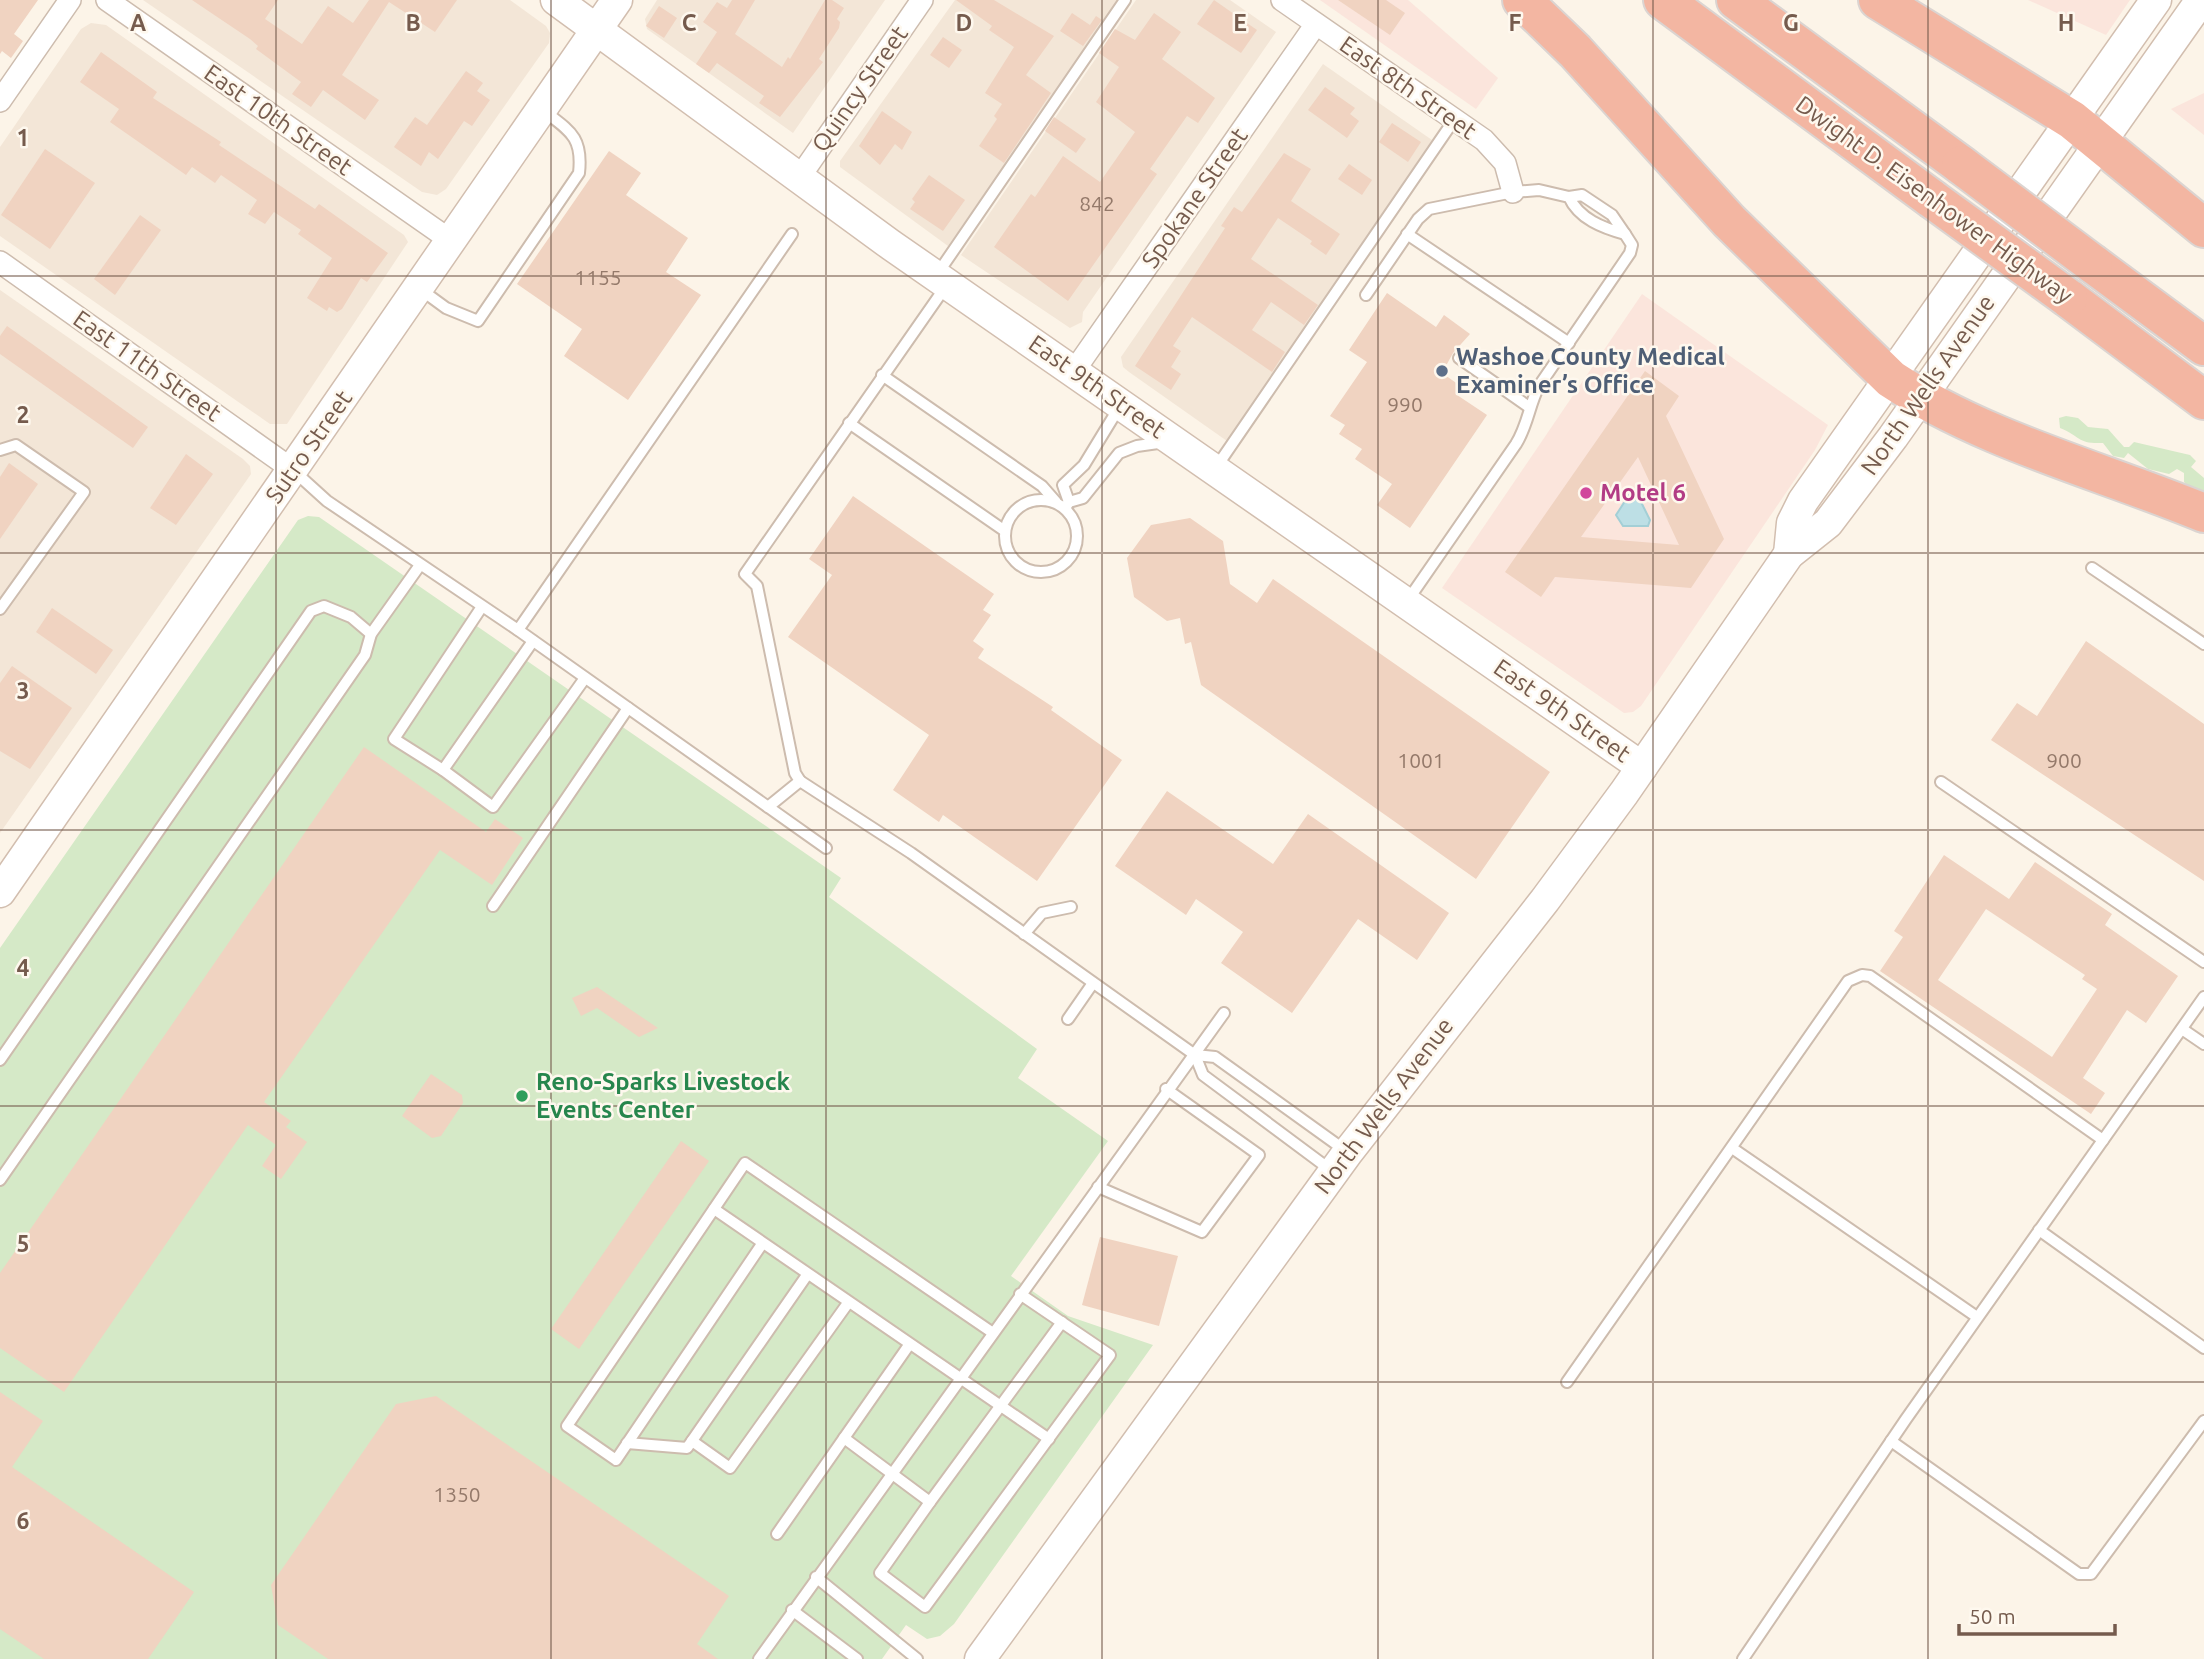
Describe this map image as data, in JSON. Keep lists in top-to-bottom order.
{
  "streets": {
    "highway": ["Dwight D. Eisenhower Highway"],
    "street": [
      "East 8th Street",
      "Quincy Street",
      "East 10th Street",
      "Spokane Street",
      "East 11th Street",
      "North Wells Avenue",
      "East 9th Street",
      "Sutro Street"
    ]
  },
  "crossings": [
    ["East 8th Street", "Spokane Street"],
    ["Quincy Street", "East 9th Street"],
    ["East 10th Street", "Sutro Street"],
    ["Spokane Street", "East 9th Street"],
    ["East 11th Street", "Sutro Street"],
    ["North Wells Avenue", "East 9th Street"],
    ["East 9th Street", "Sutro Street"]
  ],
  "places": ["Washoe County Medical Examiner’s Office", "Motel 6", "Reno-Sparks Livestock Events Center"],
  "house_numbers": [
    "842",
    "1155",
    "990",
    "1001",
    "900",
    "1350"
  ],
  "scale_bar": "50 m",
  "grid": {
    "columns": [
      "A",
      "B",
      "C",
      "D",
      "E",
      "F",
      "G",
      "H"
    ],
    "rows": [
      "1",
      "2",
      "3",
      "4",
      "5",
      "6"
    ]
  }
}
